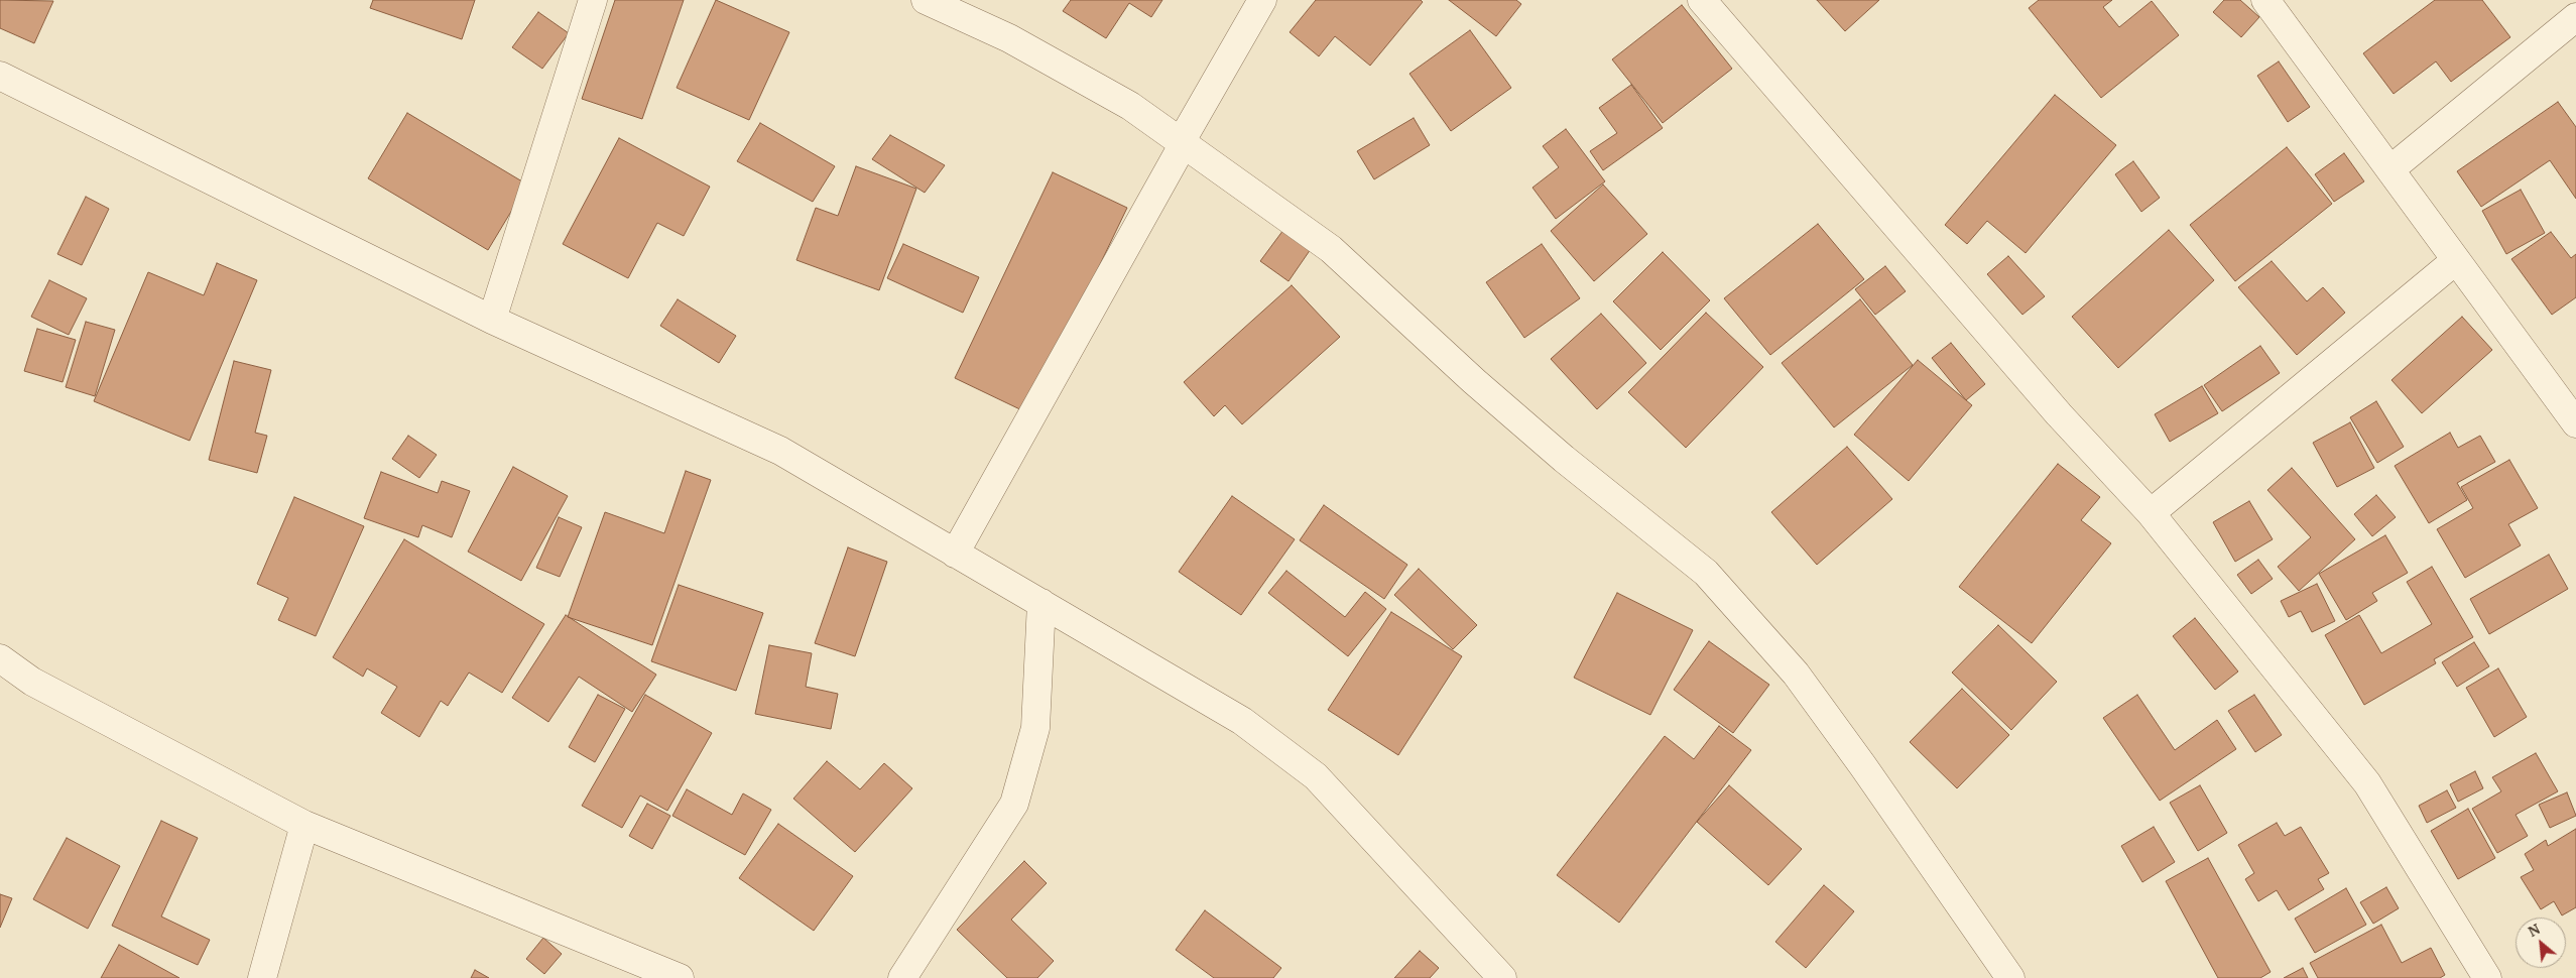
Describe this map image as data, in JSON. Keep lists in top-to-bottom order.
{
  "north": "top left"
}
